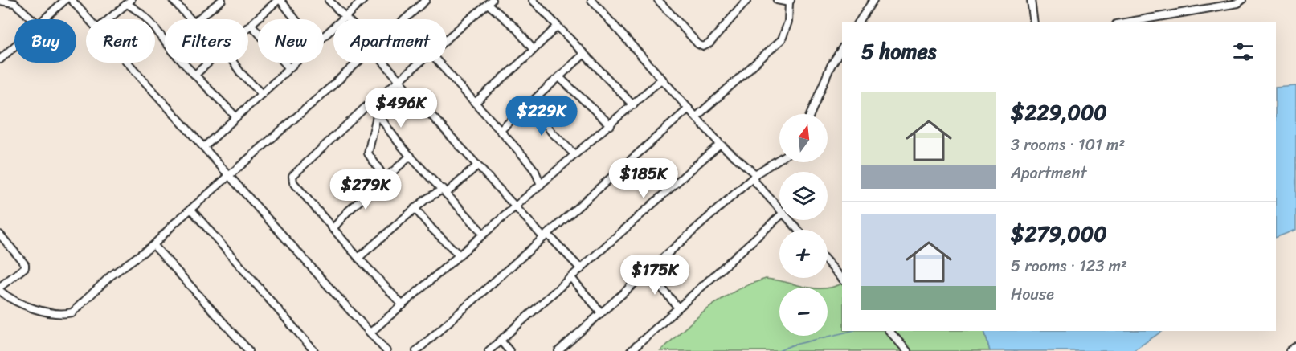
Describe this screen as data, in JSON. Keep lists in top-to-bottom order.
{
  "north": "top",
  "page": {
    "chip": [
      "Buy",
      "Rent",
      "Filters",
      "New",
      "Apartment"
    ],
    "heading": "5 homes",
    "list": [
      {
        "name": "$229,000",
        "note": "3 rooms · 101 m² · Apartment"
      },
      {
        "name": "$279,000",
        "note": "5 rooms · 123 m² · House"
      }
    ],
    "price": [
      "$496K",
      "$229K",
      "$185K",
      "$279K",
      "$175K"
    ],
    "map_buttons": ["+", "−"]
  }
}
